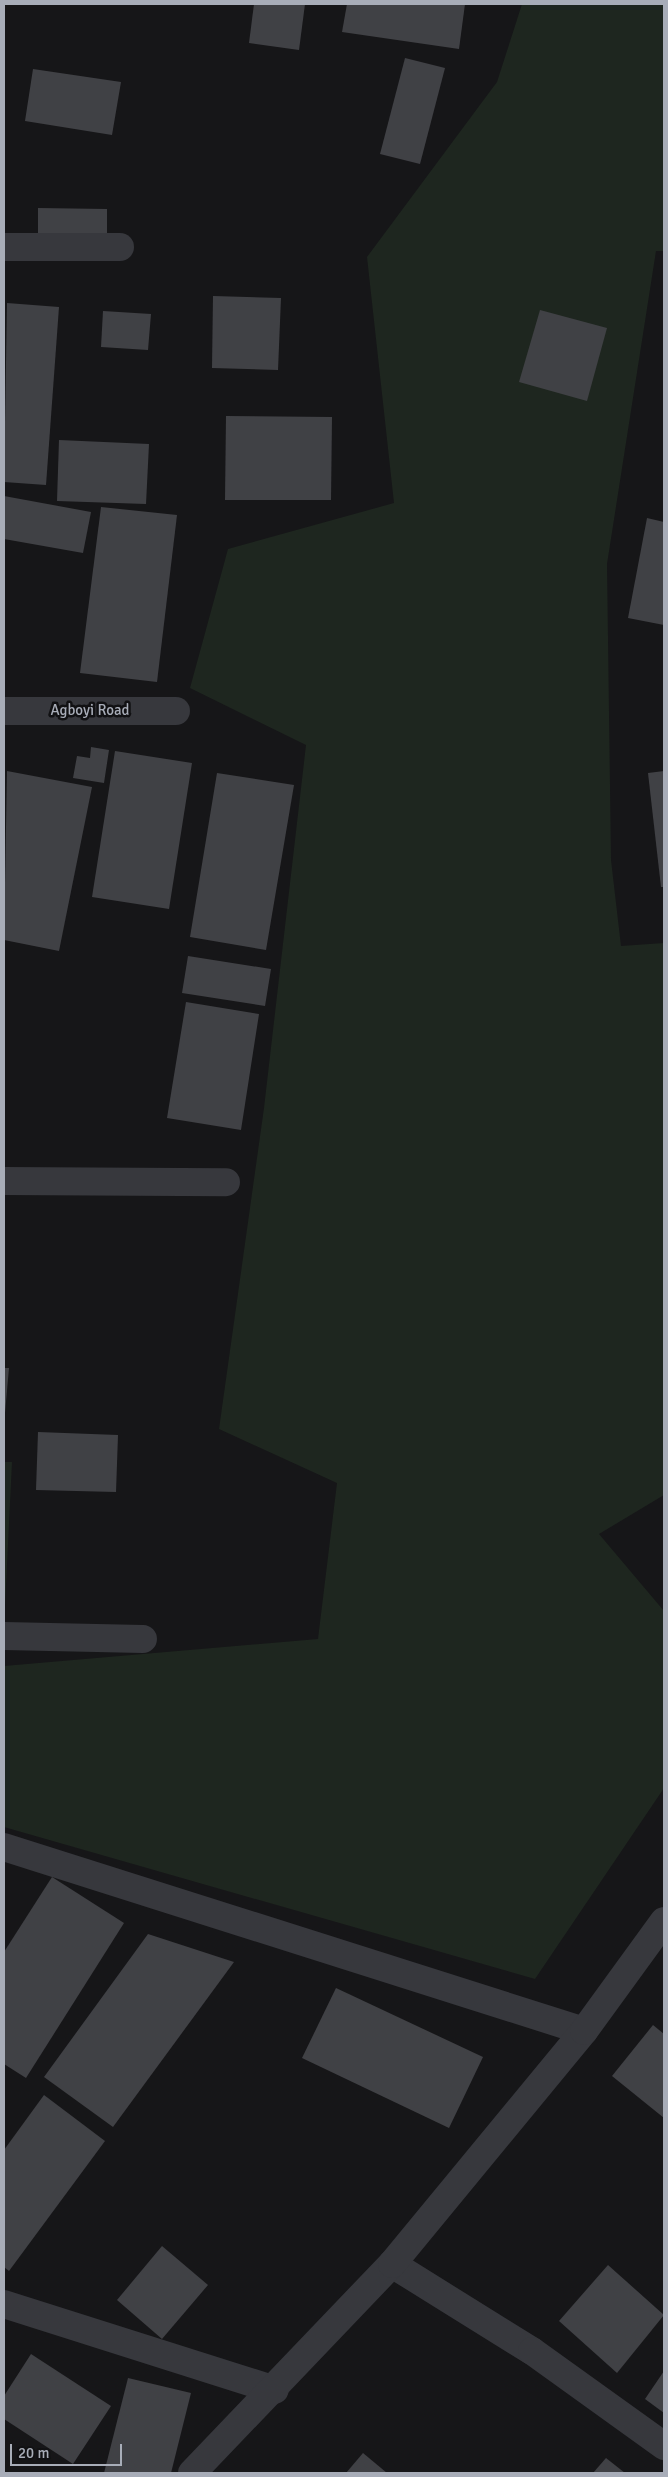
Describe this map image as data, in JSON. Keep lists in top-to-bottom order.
{
  "streets": {
    "street": ["Agboyi Road"]
  },
  "scale_bar": "20 m"
}
